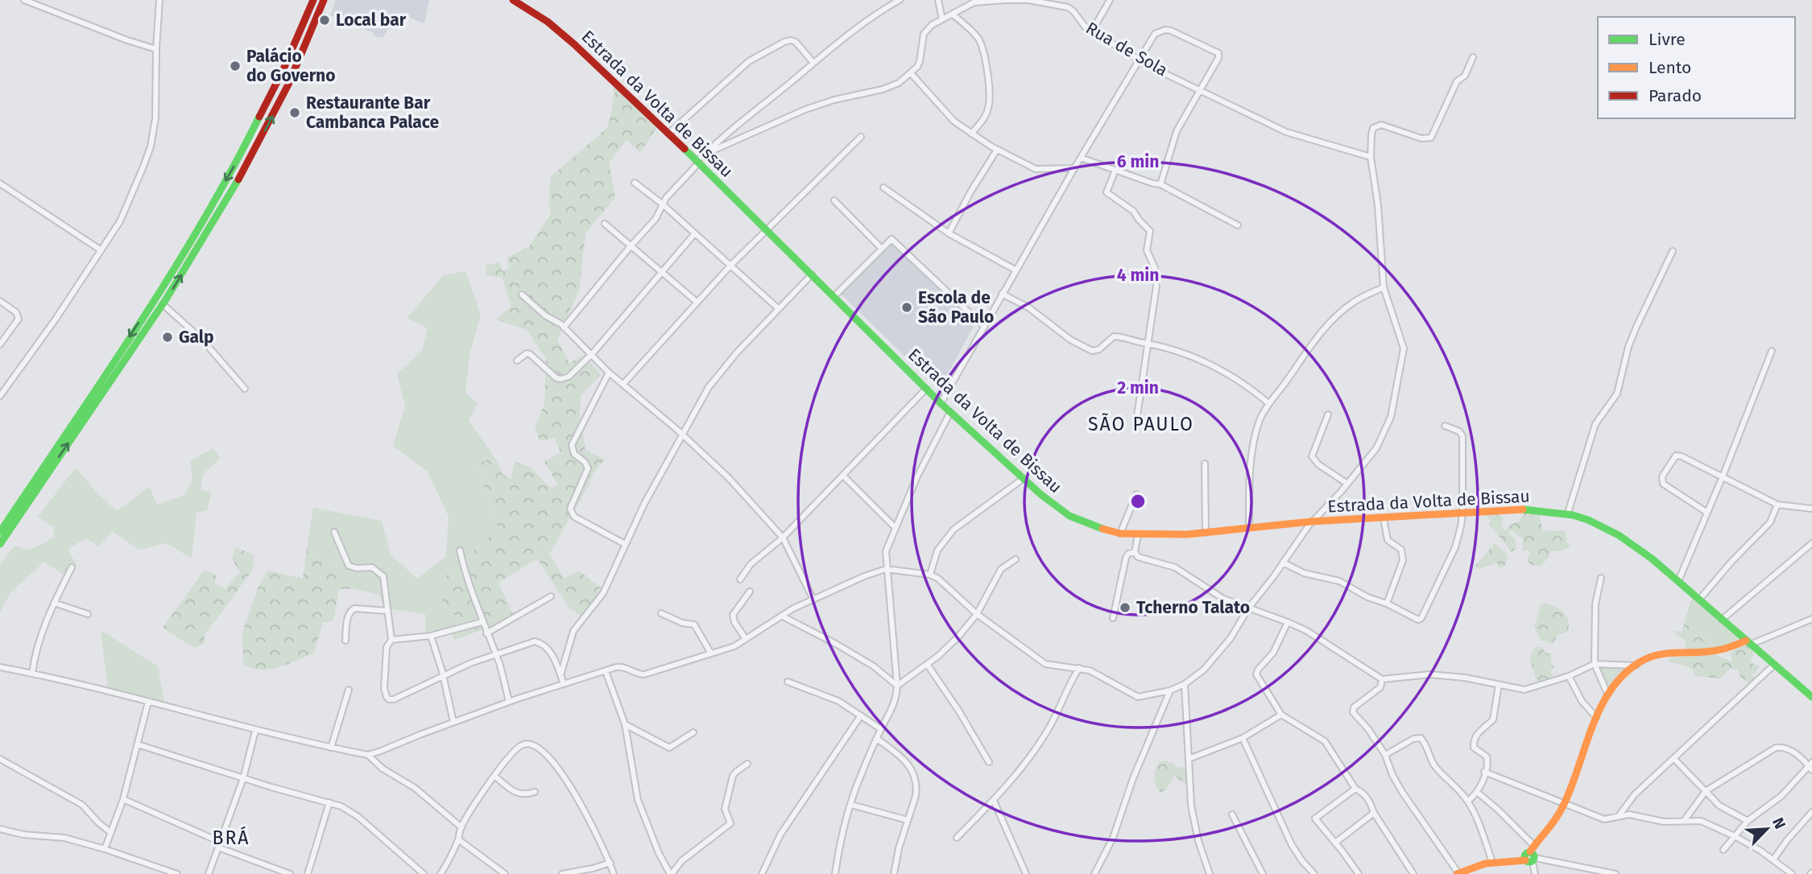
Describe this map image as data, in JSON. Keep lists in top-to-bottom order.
{
  "streets": {
    "main road": ["Estrada da Volta de Bissau"],
    "street": ["Rua de Sola"]
  },
  "districts": ["SÃO PAULO", "BRÁ"],
  "places": [
    "Local bar",
    "Palácio do Governo",
    "Restaurante Bar Cambanca Palace",
    "Escola de São Paulo",
    "Galp",
    "Tcherno Talato"
  ],
  "legend": ["Livre", "Lento", "Parado"],
  "north": "top right",
  "rings": ["6 min", "4 min", "2 min"]
}
